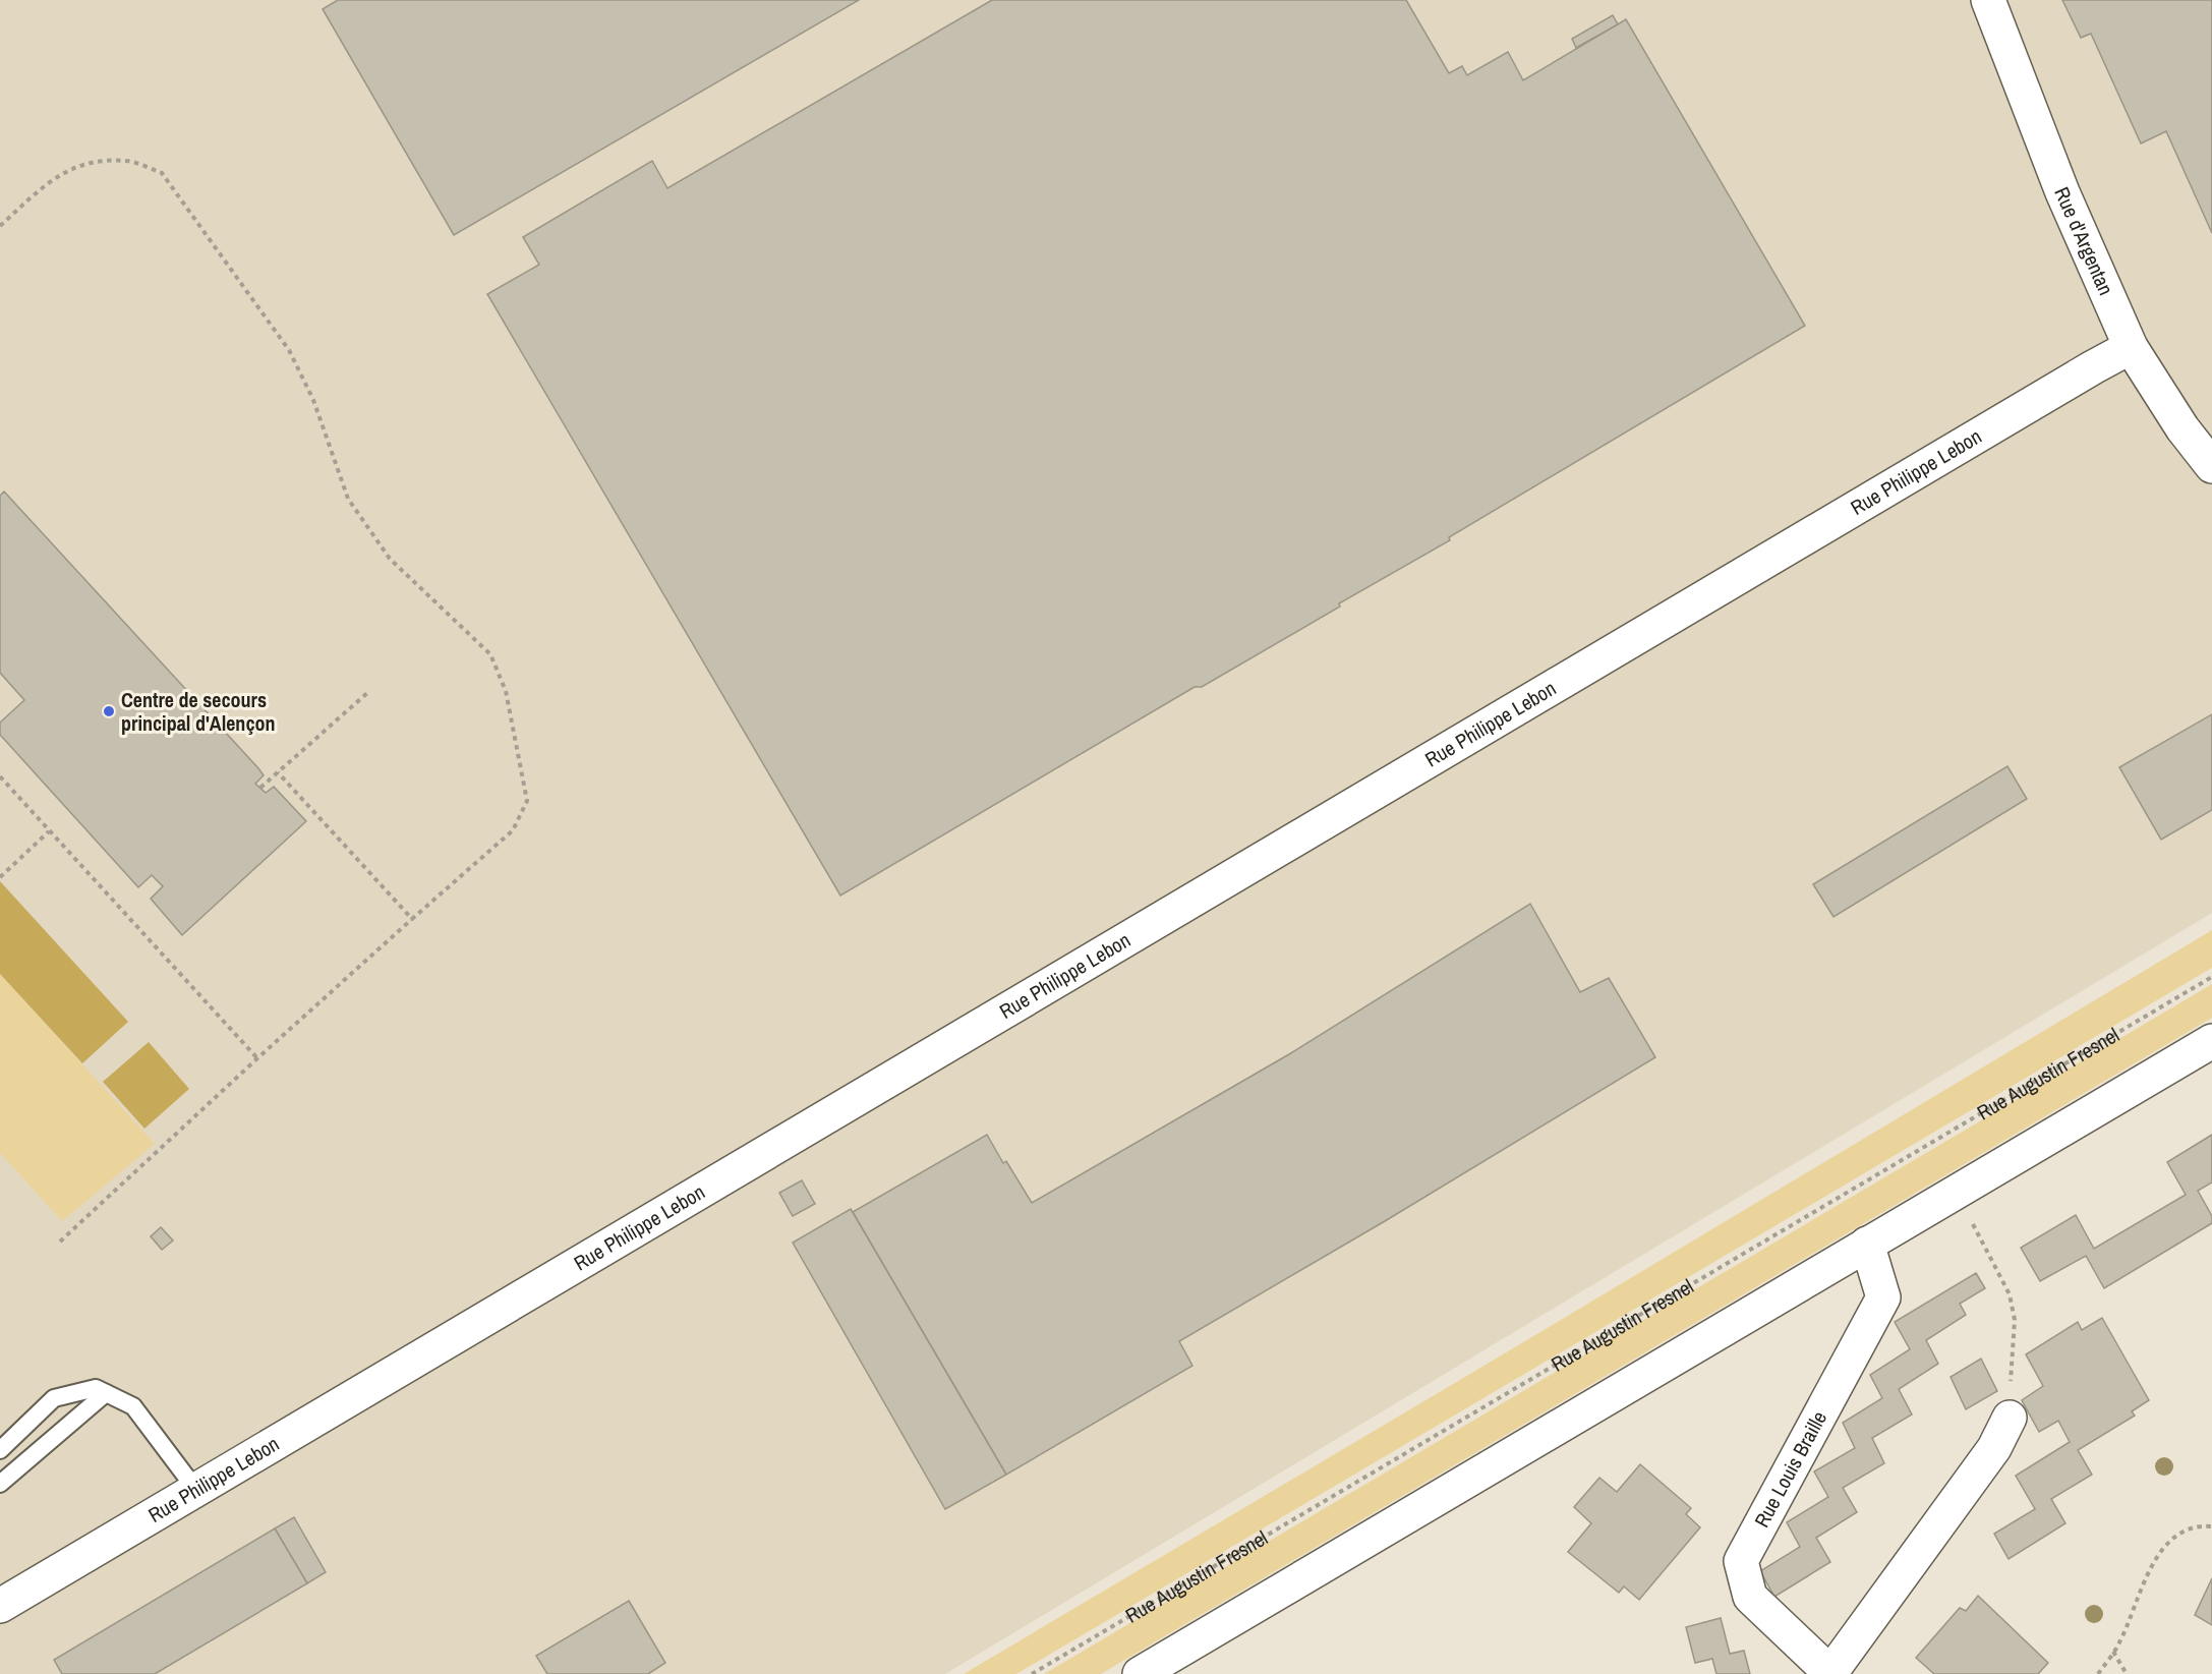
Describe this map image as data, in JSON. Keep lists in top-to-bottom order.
{
  "streets": {
    "street": ["Rue d'Argentan", "Rue Philippe Lebon", "Rue Louis Braille"],
    "path": ["Rue Augustin Fresnel"]
  },
  "crossings": [
    ["Rue d'Argentan", "Rue Philippe Lebon"]
  ],
  "places": ["Centre de secours principal d'Alençon"]
}
